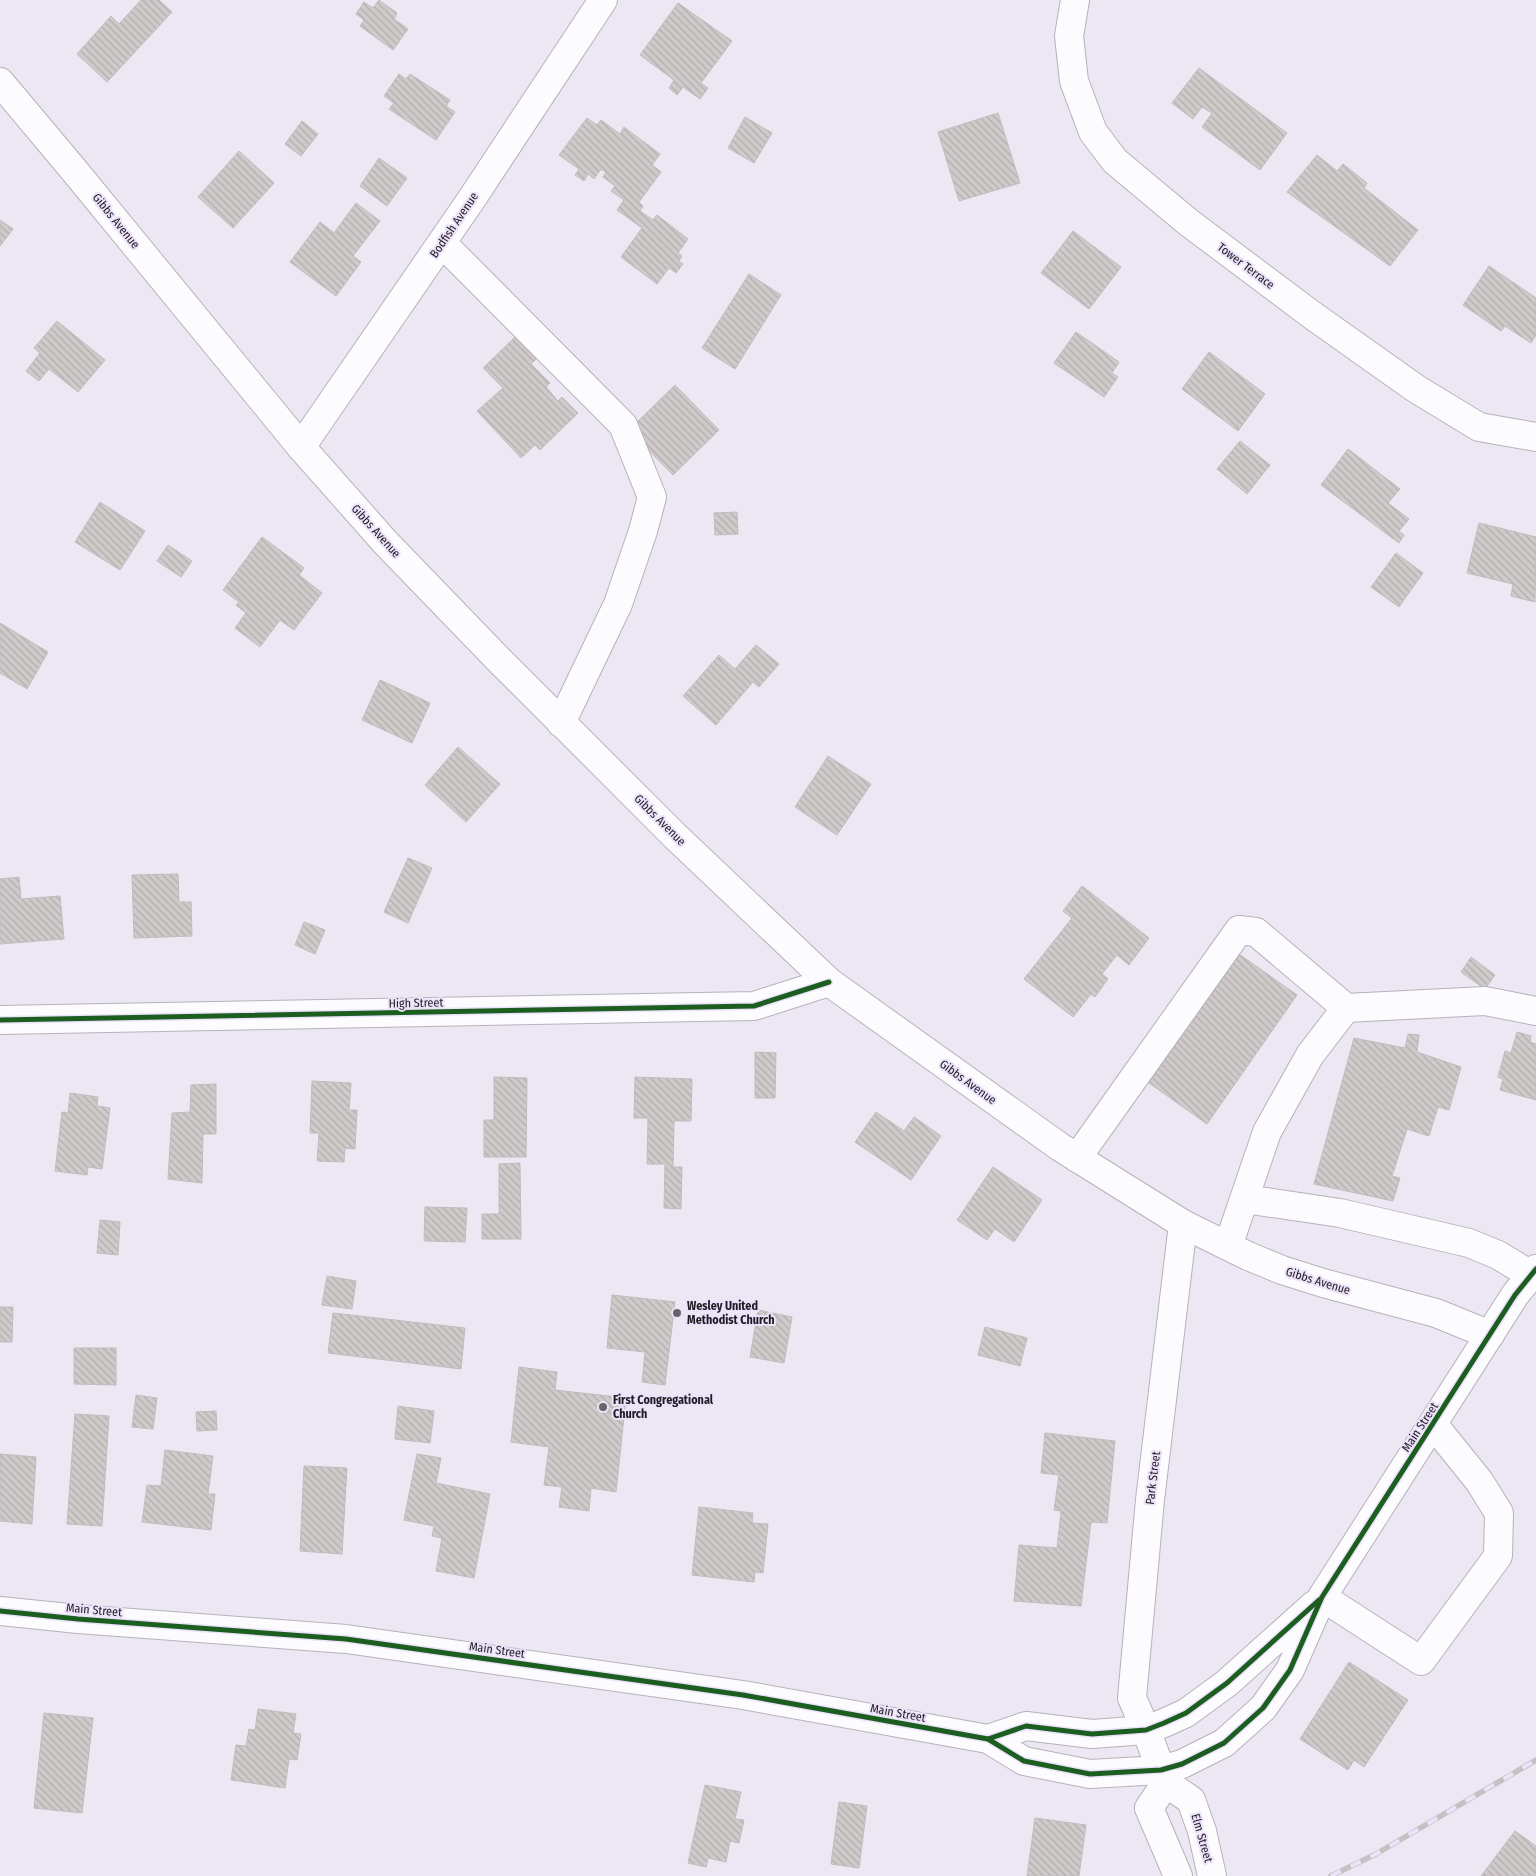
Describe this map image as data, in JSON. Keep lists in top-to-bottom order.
{
  "streets": {
    "main road": [
      "Gibbs Avenue",
      "Bodfish Avenue",
      "Tower Terrace",
      "High Street",
      "Main Street",
      "Park Street",
      "Elm Street"
    ]
  },
  "crossings": [
    ["Gibbs Avenue", "Bodfish Avenue"],
    ["Gibbs Avenue", "High Street"],
    ["Gibbs Avenue", "Main Street"],
    ["Gibbs Avenue", "Park Street"],
    ["Main Street", "Park Street"],
    ["Main Street", "Elm Street"]
  ],
  "places": ["Wesley United Methodist Church", "First Congregational Church"]
}
